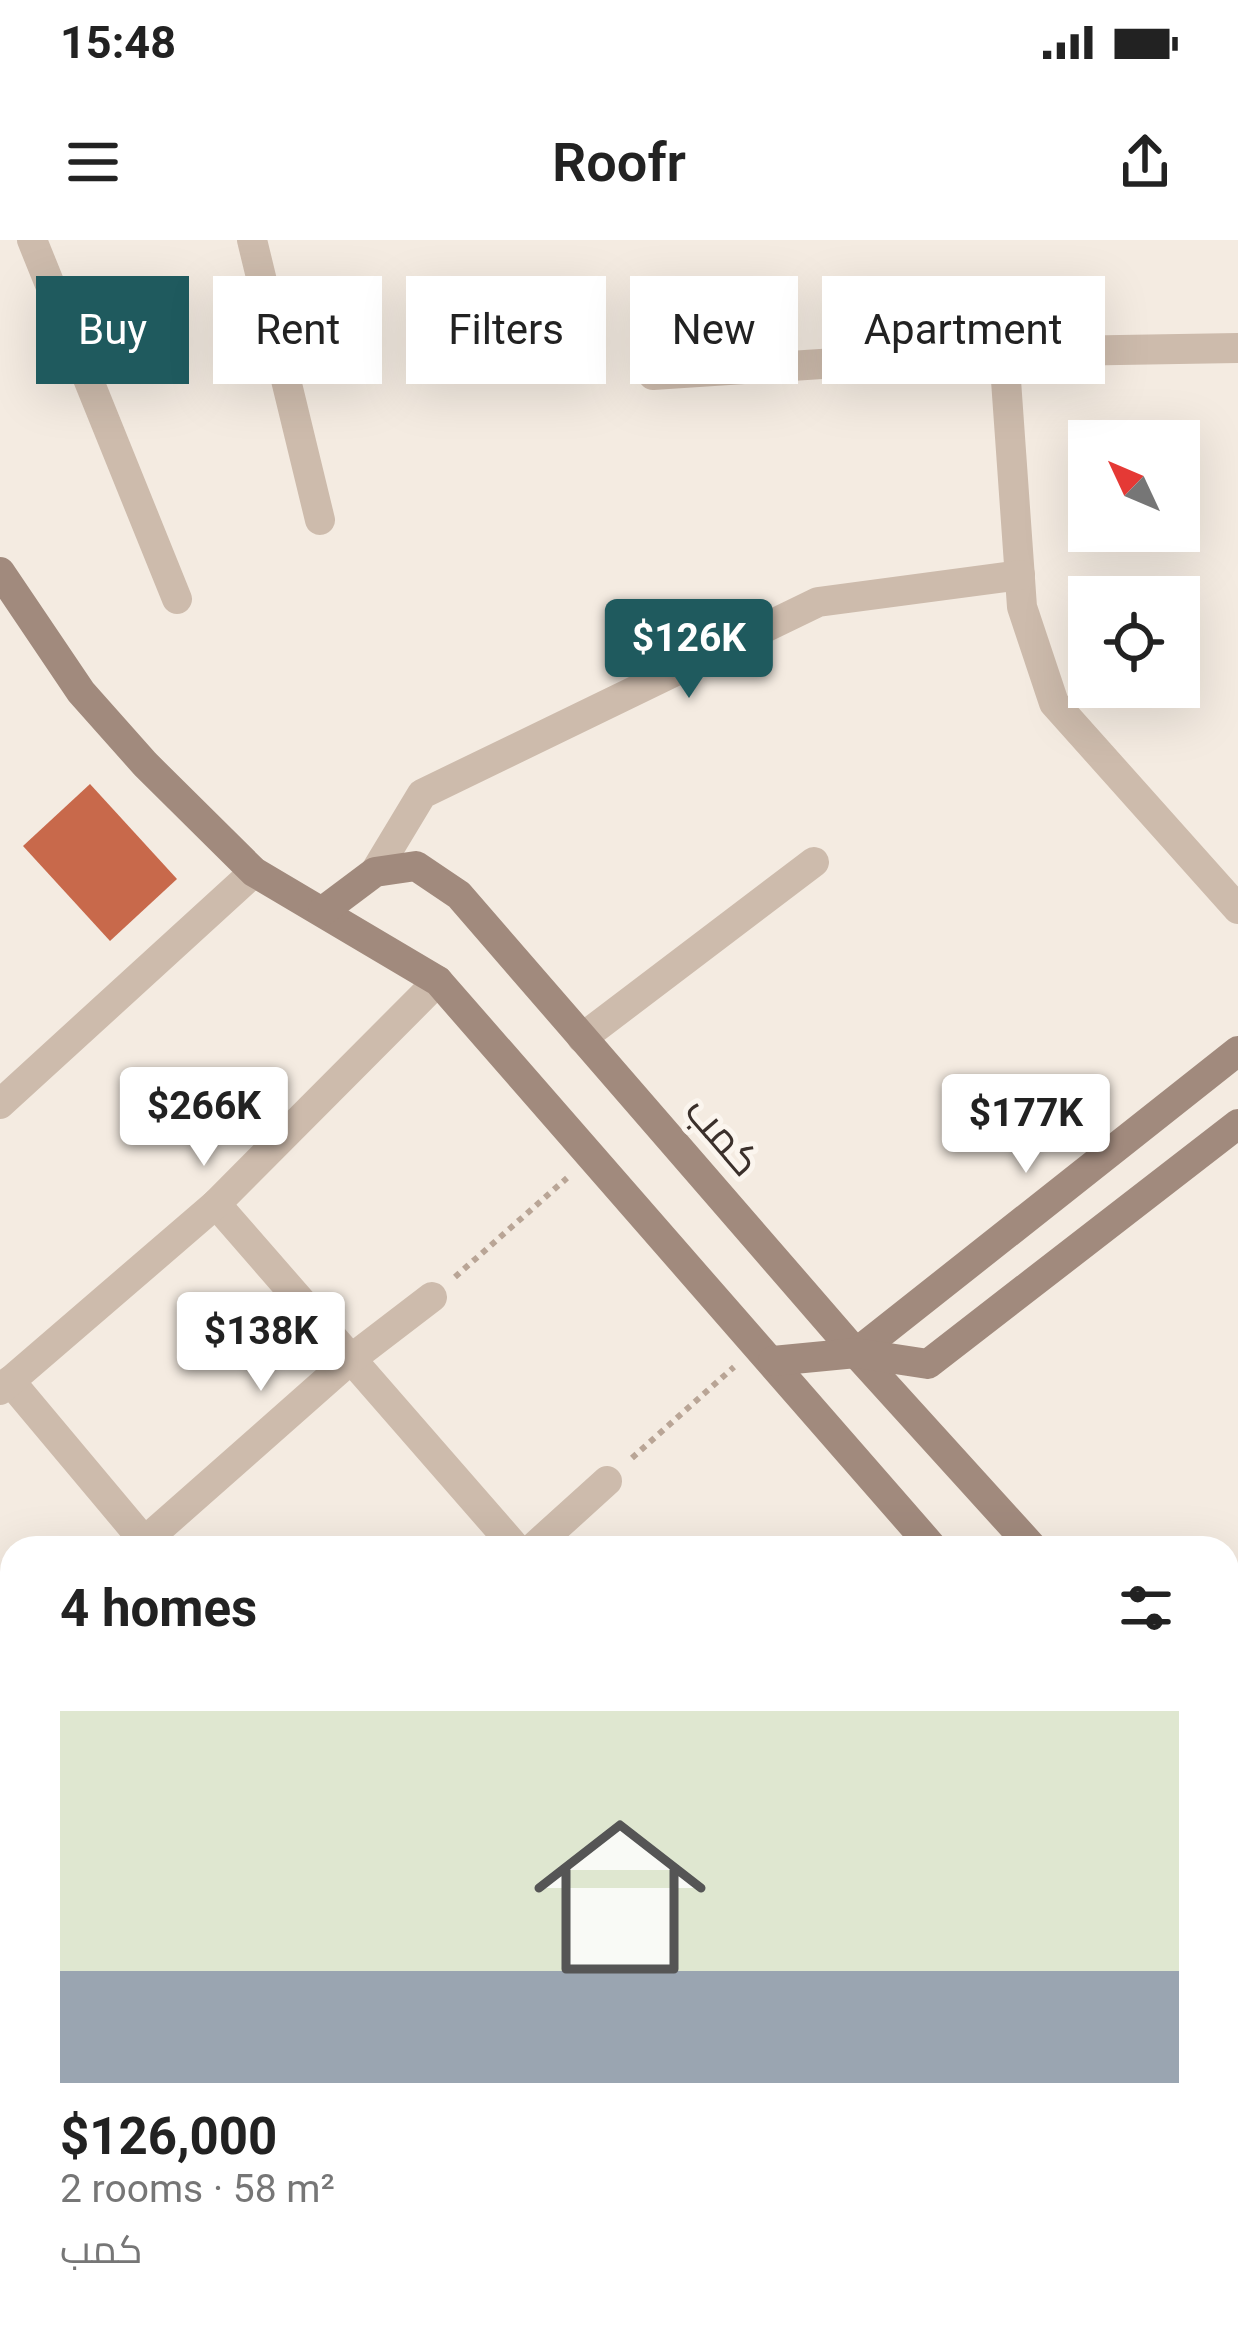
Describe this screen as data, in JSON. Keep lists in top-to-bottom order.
{
  "streets": {
    "street": ["کمب"]
  },
  "north": "top left",
  "page": {
    "status": "15:48",
    "header": "Roofr",
    "chip": [
      "Buy",
      "Rent",
      "Filters",
      "New",
      "Apartment"
    ],
    "price": [
      "$126K",
      "$266K",
      "$177K",
      "$138K"
    ],
    "heading": "4 homes",
    "list": [
      {
        "name": "$126,000",
        "note": "2 rooms · 58 m² · کمب"
      }
    ]
  }
}
